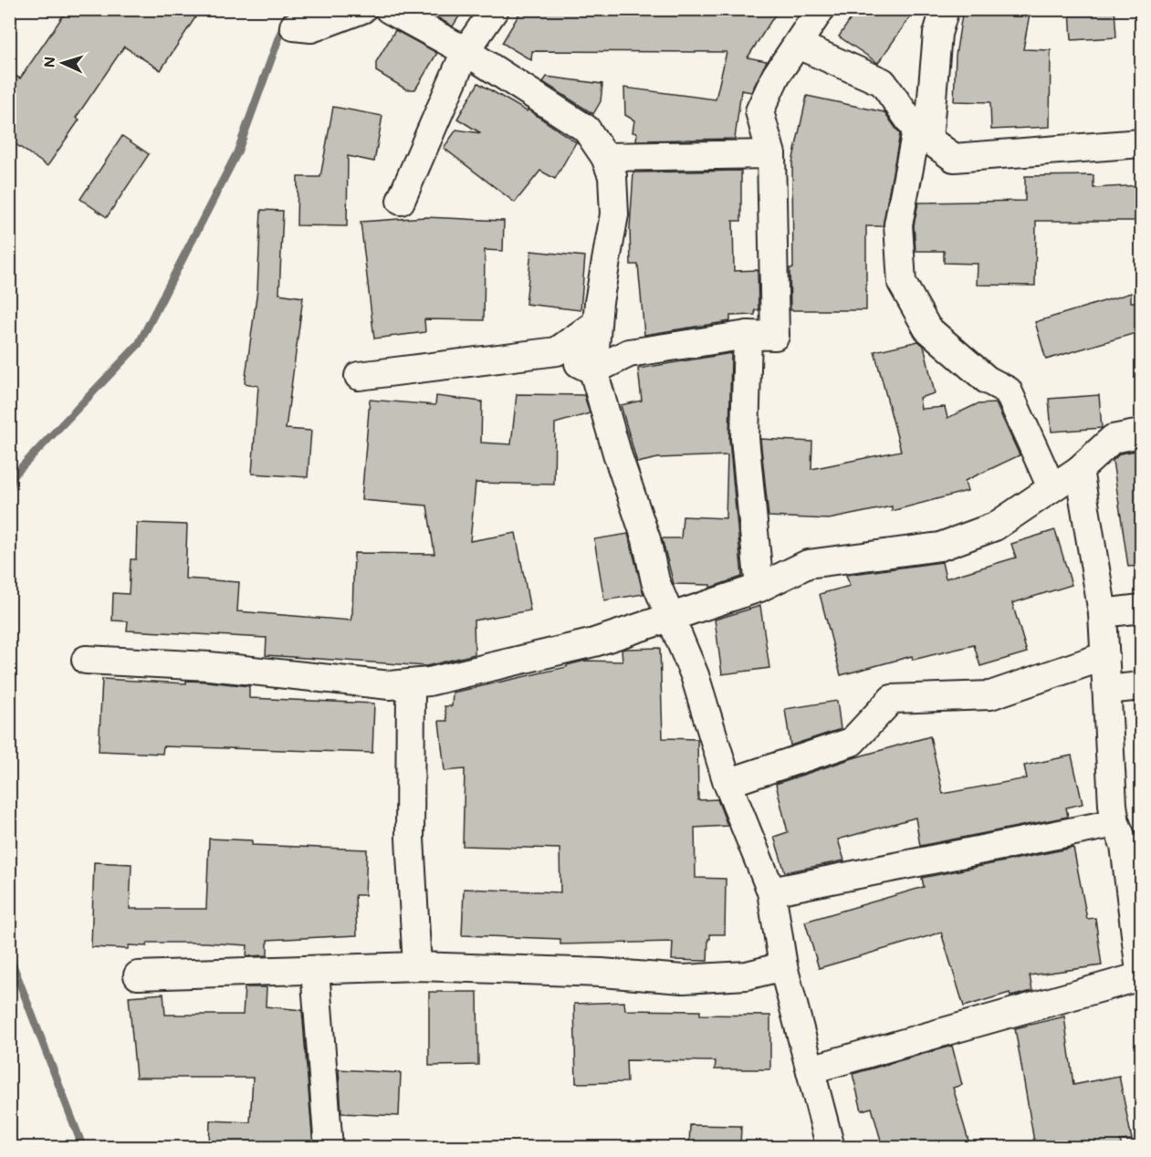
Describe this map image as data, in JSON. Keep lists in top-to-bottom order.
{
  "north": "left"
}
